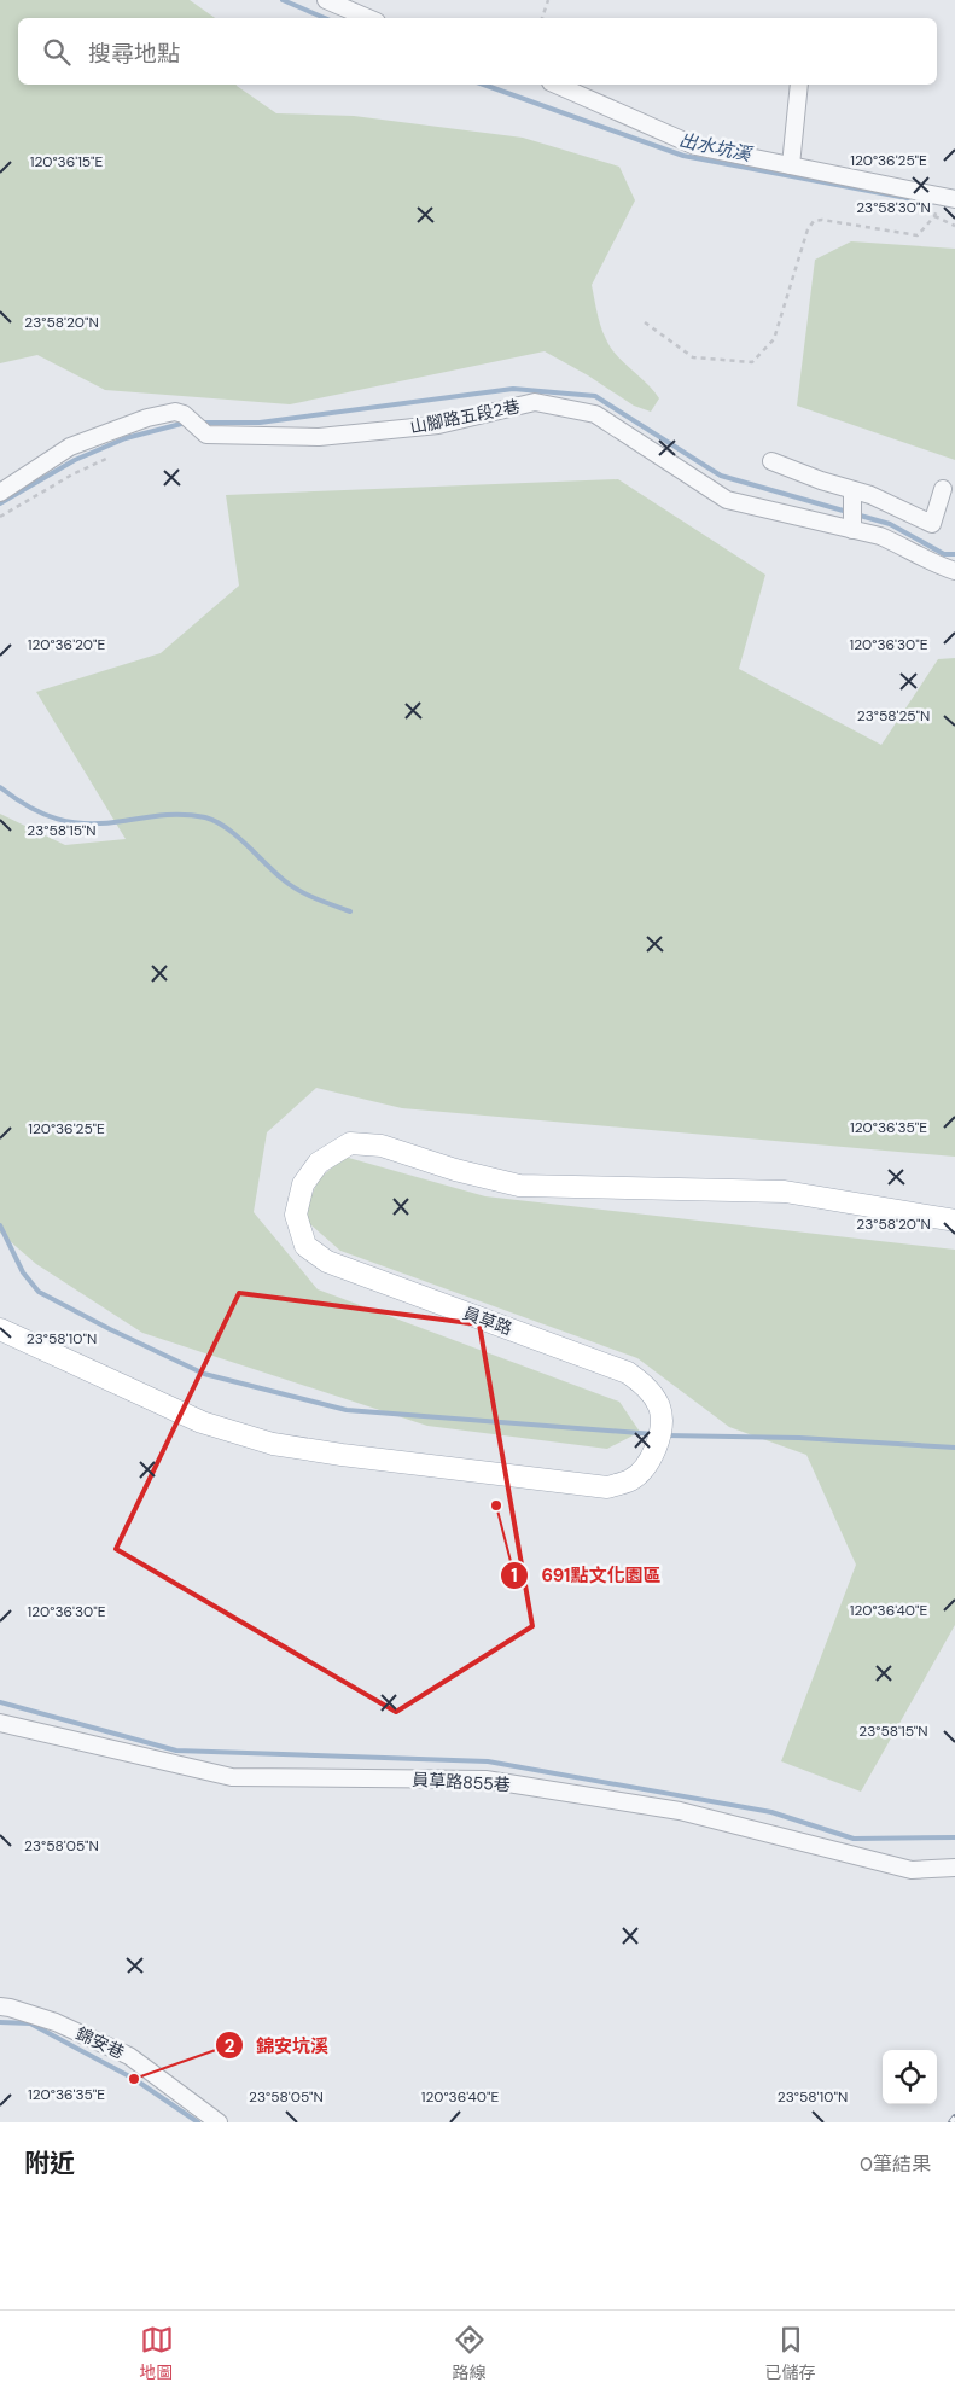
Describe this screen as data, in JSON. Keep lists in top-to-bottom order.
{
  "streets": {
    "main road": ["員草路"],
    "street": ["山腳路五段2巷", "員草路855巷", "錦安巷"]
  },
  "water": ["出水坑溪"],
  "places": ["691點文化園區", "錦安坑溪"],
  "page": {
    "search": "搜尋地點",
    "heading": ["附近", "0筆結果"],
    "nav": ["地圖", "路線", "已儲存"]
  },
  "coordinates": [
    "120°36'25\"E",
    "120°36'15\"E",
    "23°58'30\"N",
    "23°58'20\"N",
    "120°36'30\"E",
    "120°36'20\"E",
    "23°58'25\"N",
    "23°58'15\"N",
    "120°36'35\"E",
    "23°58'10\"N",
    "120°36'40\"E",
    "23°58'05\"N"
  ]
}
